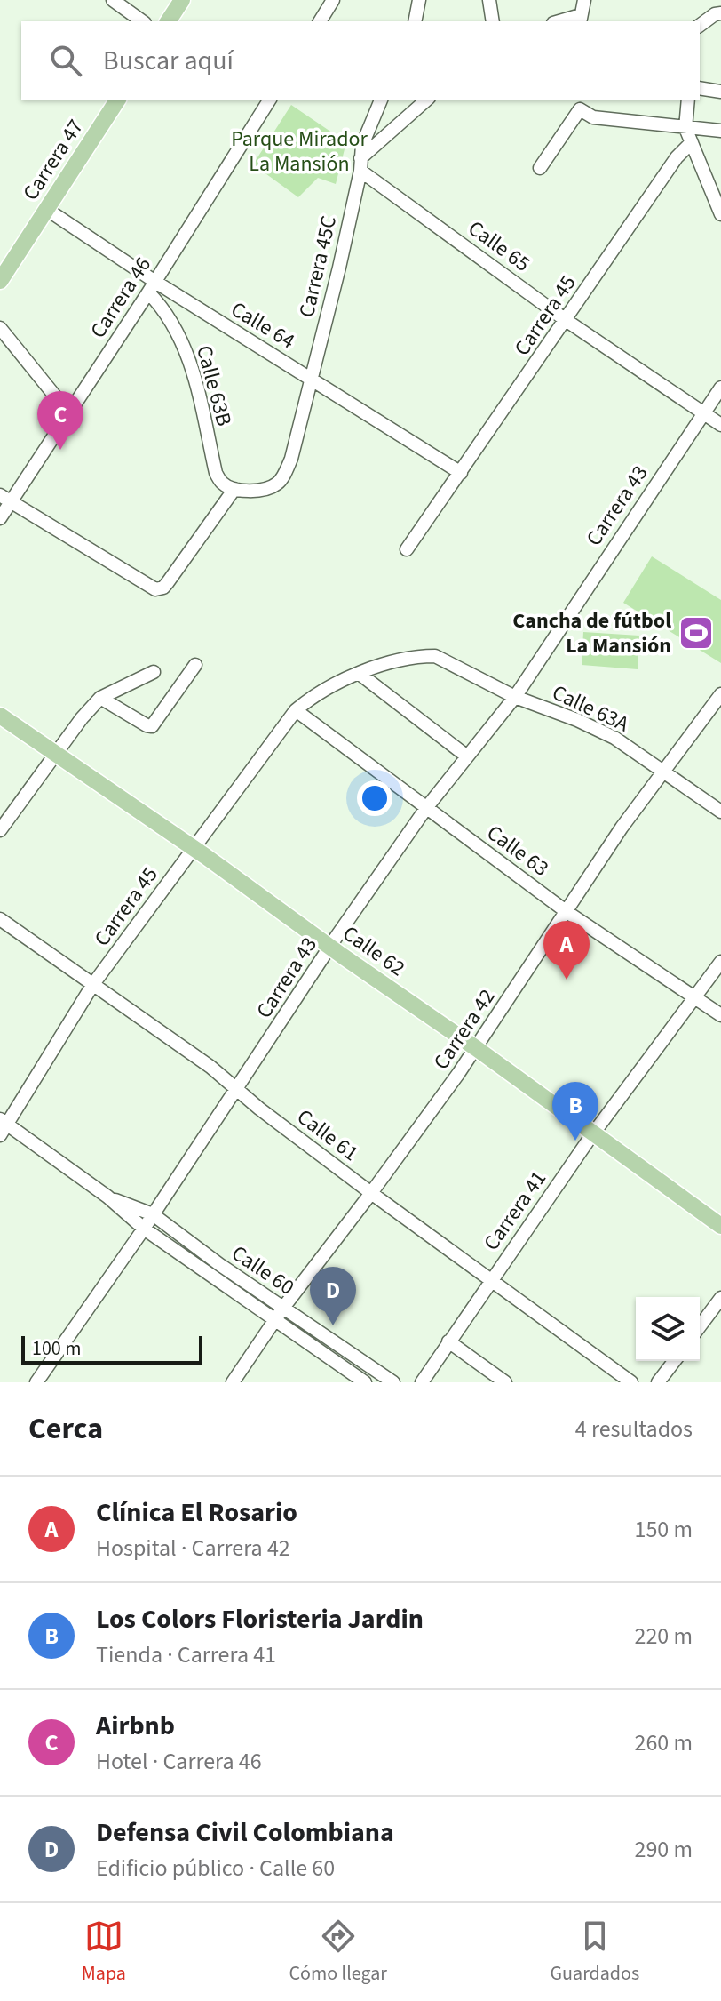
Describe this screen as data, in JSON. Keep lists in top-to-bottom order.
{
  "streets": {
    "main road": ["Carrera 47", "Calle 62"],
    "street": [
      "Calle 65",
      "Carrera 45C",
      "Carrera 46",
      "Carrera 45",
      "Calle 64",
      "Calle 63B",
      "Carrera 43",
      "Calle 63A",
      "Calle 63",
      "Carrera 42",
      "Calle 61",
      "Carrera 41",
      "Calle 60"
    ]
  },
  "crossings": [
    ["Carrera 47", "Calle 64"],
    ["Calle 65", "Carrera 45C"],
    ["Calle 65", "Carrera 45"],
    ["Calle 65", "Carrera 43"],
    ["Carrera 45C", "Calle 64"],
    ["Carrera 45C", "Calle 63B"],
    ["Carrera 46", "Calle 64"],
    ["Carrera 46", "Calle 63B"],
    ["Carrera 45", "Calle 64"],
    ["Carrera 45", "Calle 63"],
    ["Carrera 45", "Calle 62"],
    ["Carrera 45", "Calle 61"],
    ["Carrera 45", "Calle 60"],
    ["Calle 64", "Calle 63B"],
    ["Carrera 43", "Calle 63A"],
    ["Carrera 43", "Calle 63"],
    ["Carrera 43", "Calle 62"],
    ["Carrera 43", "Calle 61"],
    ["Carrera 43", "Calle 60"],
    ["Calle 63A", "Carrera 42"],
    ["Calle 63", "Carrera 42"],
    ["Calle 63", "Carrera 41"],
    ["Calle 62", "Carrera 42"],
    ["Calle 62", "Carrera 41"],
    ["Carrera 42", "Calle 61"],
    ["Carrera 42", "Calle 60"],
    ["Calle 61", "Carrera 41"]
  ],
  "parks": ["Parque Mirador La Mansión"],
  "places": {
    "sports": ["Cancha de fútbol La Mansión"]
  },
  "scale_bar": "100 m",
  "page": {
    "search": "Buscar aquí",
    "pins": [
      "C",
      "A",
      "B",
      "D"
    ],
    "scale": "100 m",
    "heading": ["Cerca", "4 resultados"],
    "list": [
      {
        "mark": "A",
        "name": "Clínica El Rosario",
        "note": "Hospital · Carrera 42",
        "value": "150 m"
      },
      {
        "mark": "B",
        "name": "Los Colors Floristeria Jardin",
        "note": "Tienda · Carrera 41",
        "value": "220 m"
      },
      {
        "mark": "C",
        "name": "Airbnb",
        "note": "Hotel · Carrera 46",
        "value": "260 m"
      },
      {
        "mark": "D",
        "name": "Defensa Civil Colombiana",
        "note": "Edificio público · Calle 60",
        "value": "290 m"
      }
    ],
    "nav": ["Mapa", "Cómo llegar", "Guardados"]
  }
}
